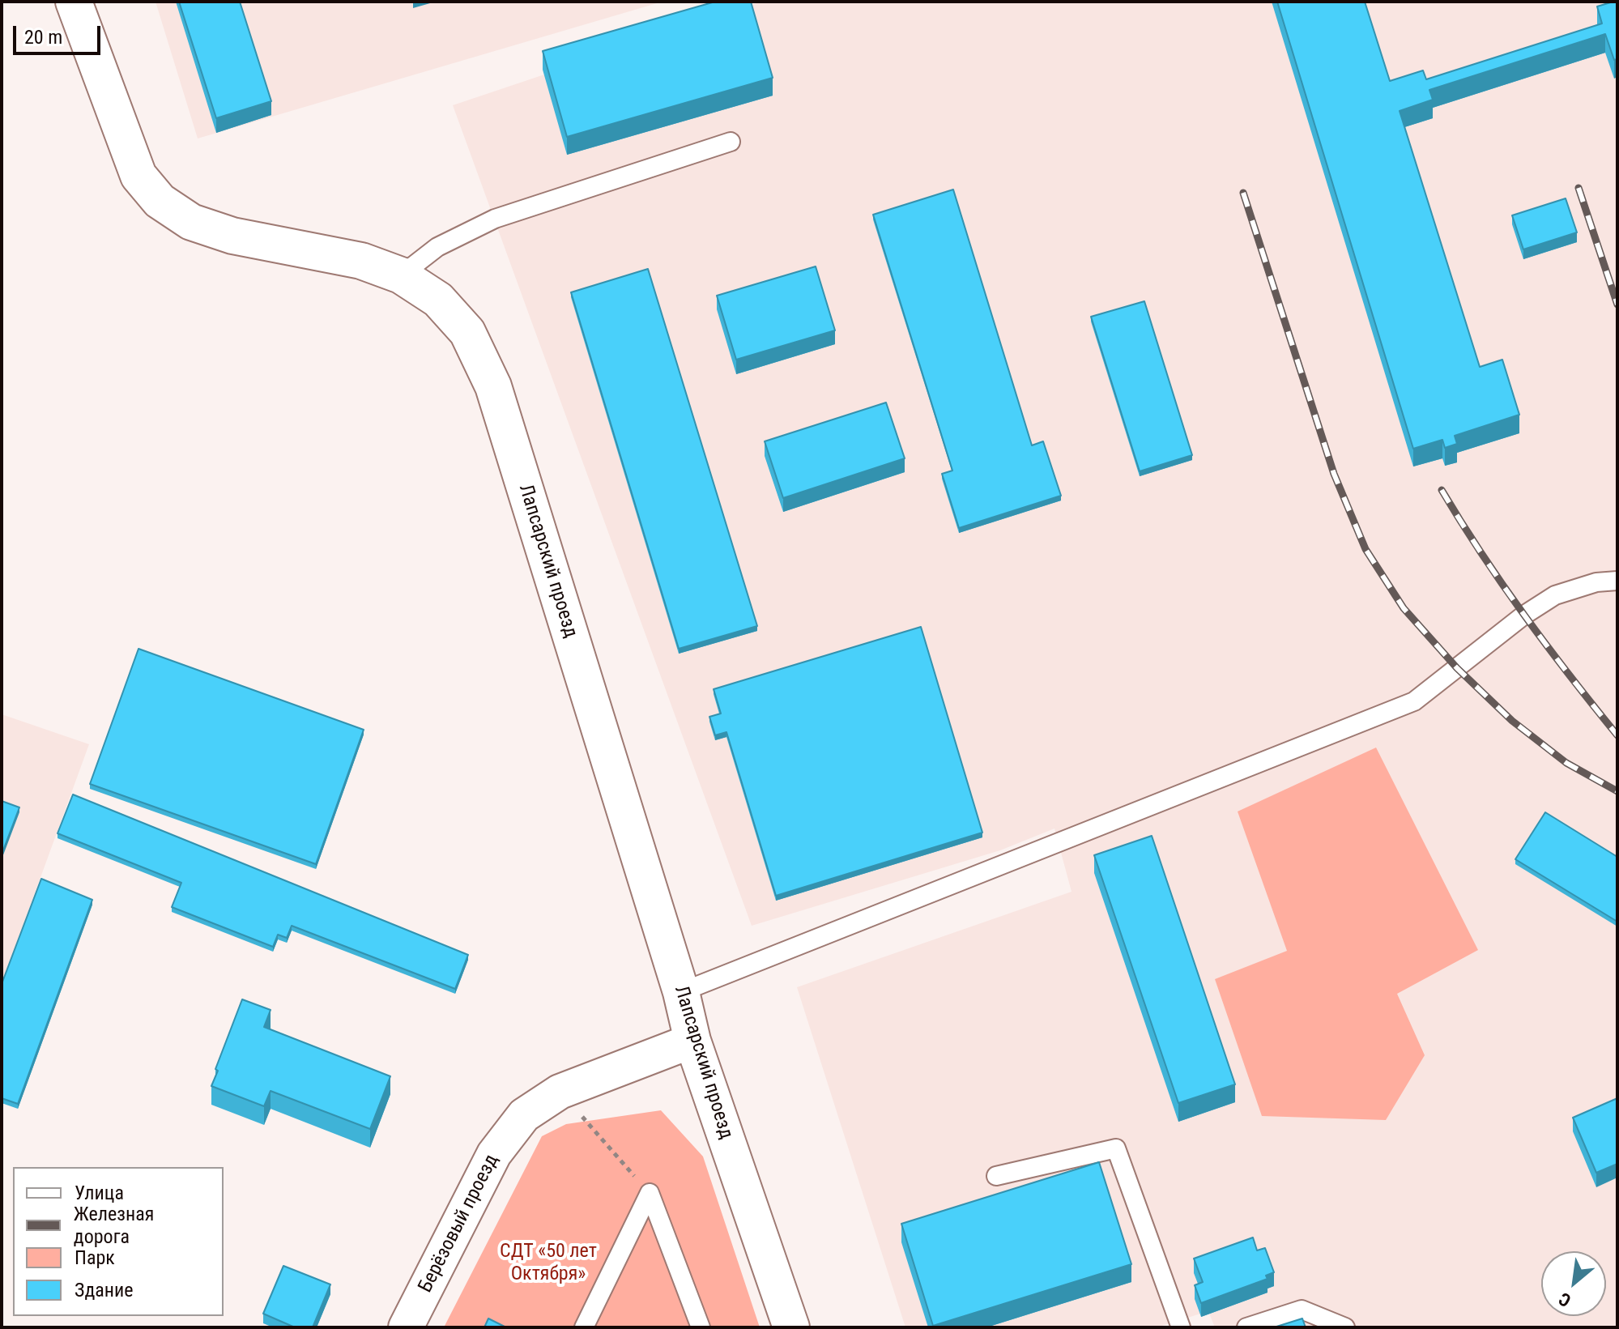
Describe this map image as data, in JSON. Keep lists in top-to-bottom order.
{
  "streets": {
    "street": ["Лапсарский проезд", "Берёзовый проезд"]
  },
  "crossings": [
    ["Лапсарский проезд", "Берёзовый проезд"]
  ],
  "parks": ["СДТ «50 лет Октября»"],
  "legend": [
    "Улица",
    "Железная дорога",
    "Парк",
    "Здание"
  ],
  "scale_bar": "20 m",
  "north": "bottom left"
}
